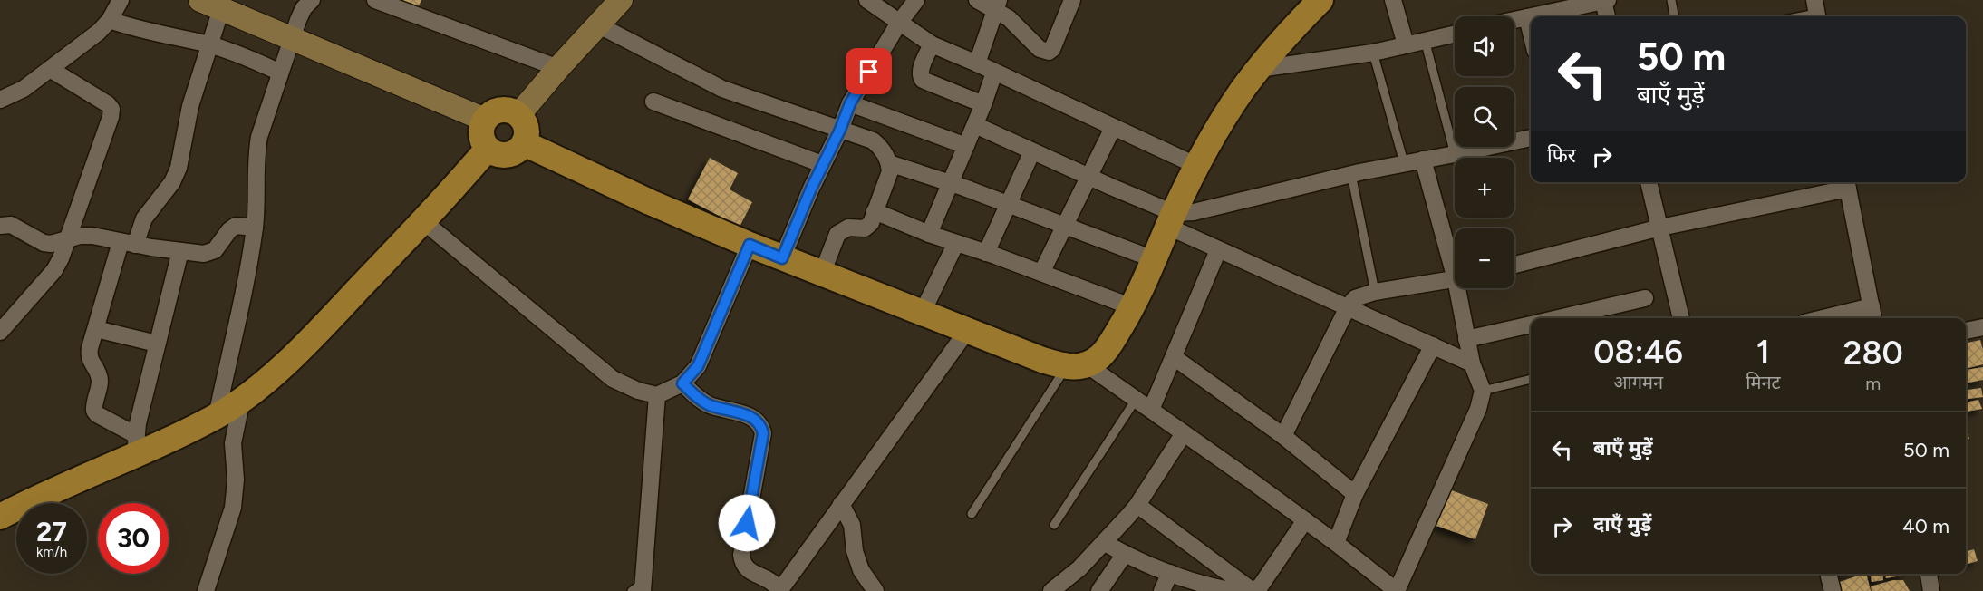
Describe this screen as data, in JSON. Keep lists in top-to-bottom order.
{
  "page": {
    "map_buttons": ["+", "−"],
    "turn": ["50 m", "बाएँ मुड़ें"],
    "then": "फिर",
    "eta": [
      "08:46",
      "आगमन",
      "1",
      "मिनट",
      "280",
      "m"
    ],
    "list": [
      {
        "name": "बाएँ मुड़ें",
        "value": "50 m"
      },
      {
        "name": "दाएँ मुड़ें",
        "value": "40 m"
      }
    ],
    "speed": "27 km/h",
    "limit": "30"
  }
}
